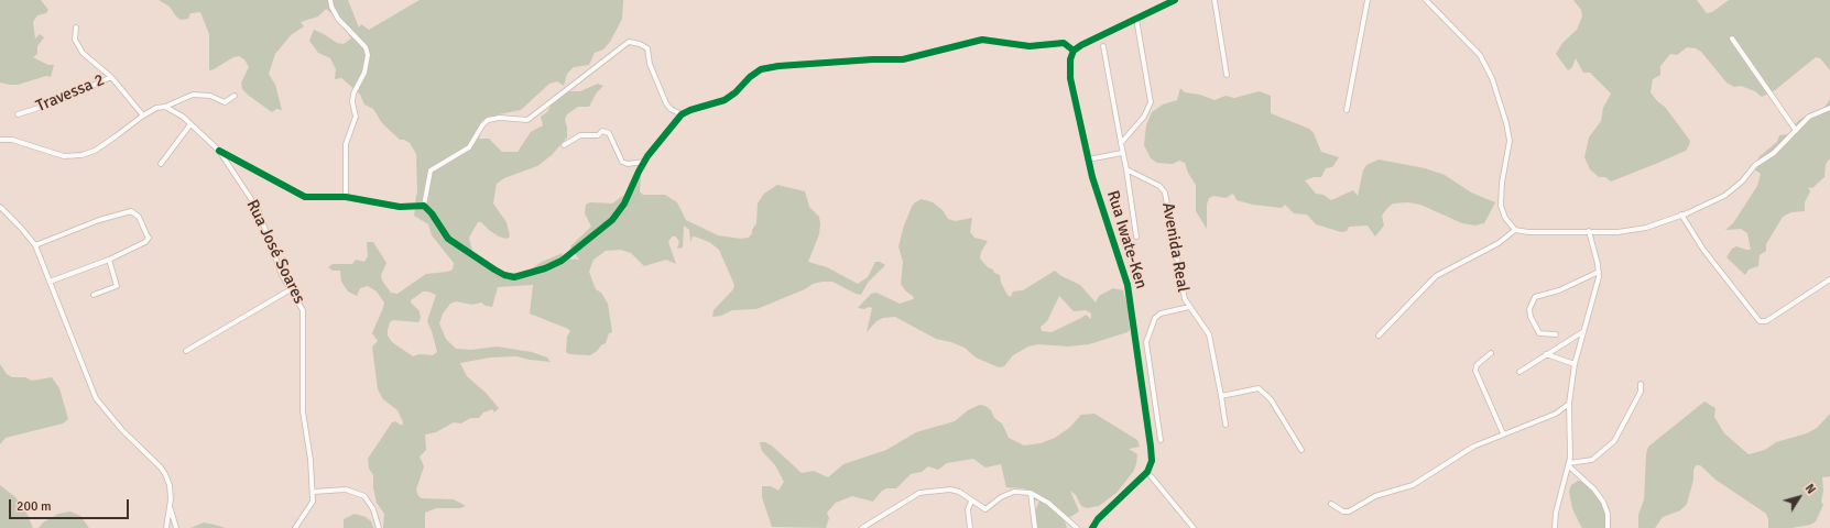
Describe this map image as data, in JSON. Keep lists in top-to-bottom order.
{
  "streets": {
    "street": [
      "Travessa 2",
      "Rua Iwate-Ken",
      "Avenida Real",
      "Rua José Soares"
    ]
  },
  "scale_bar": "200 m",
  "north": "top right"
}
